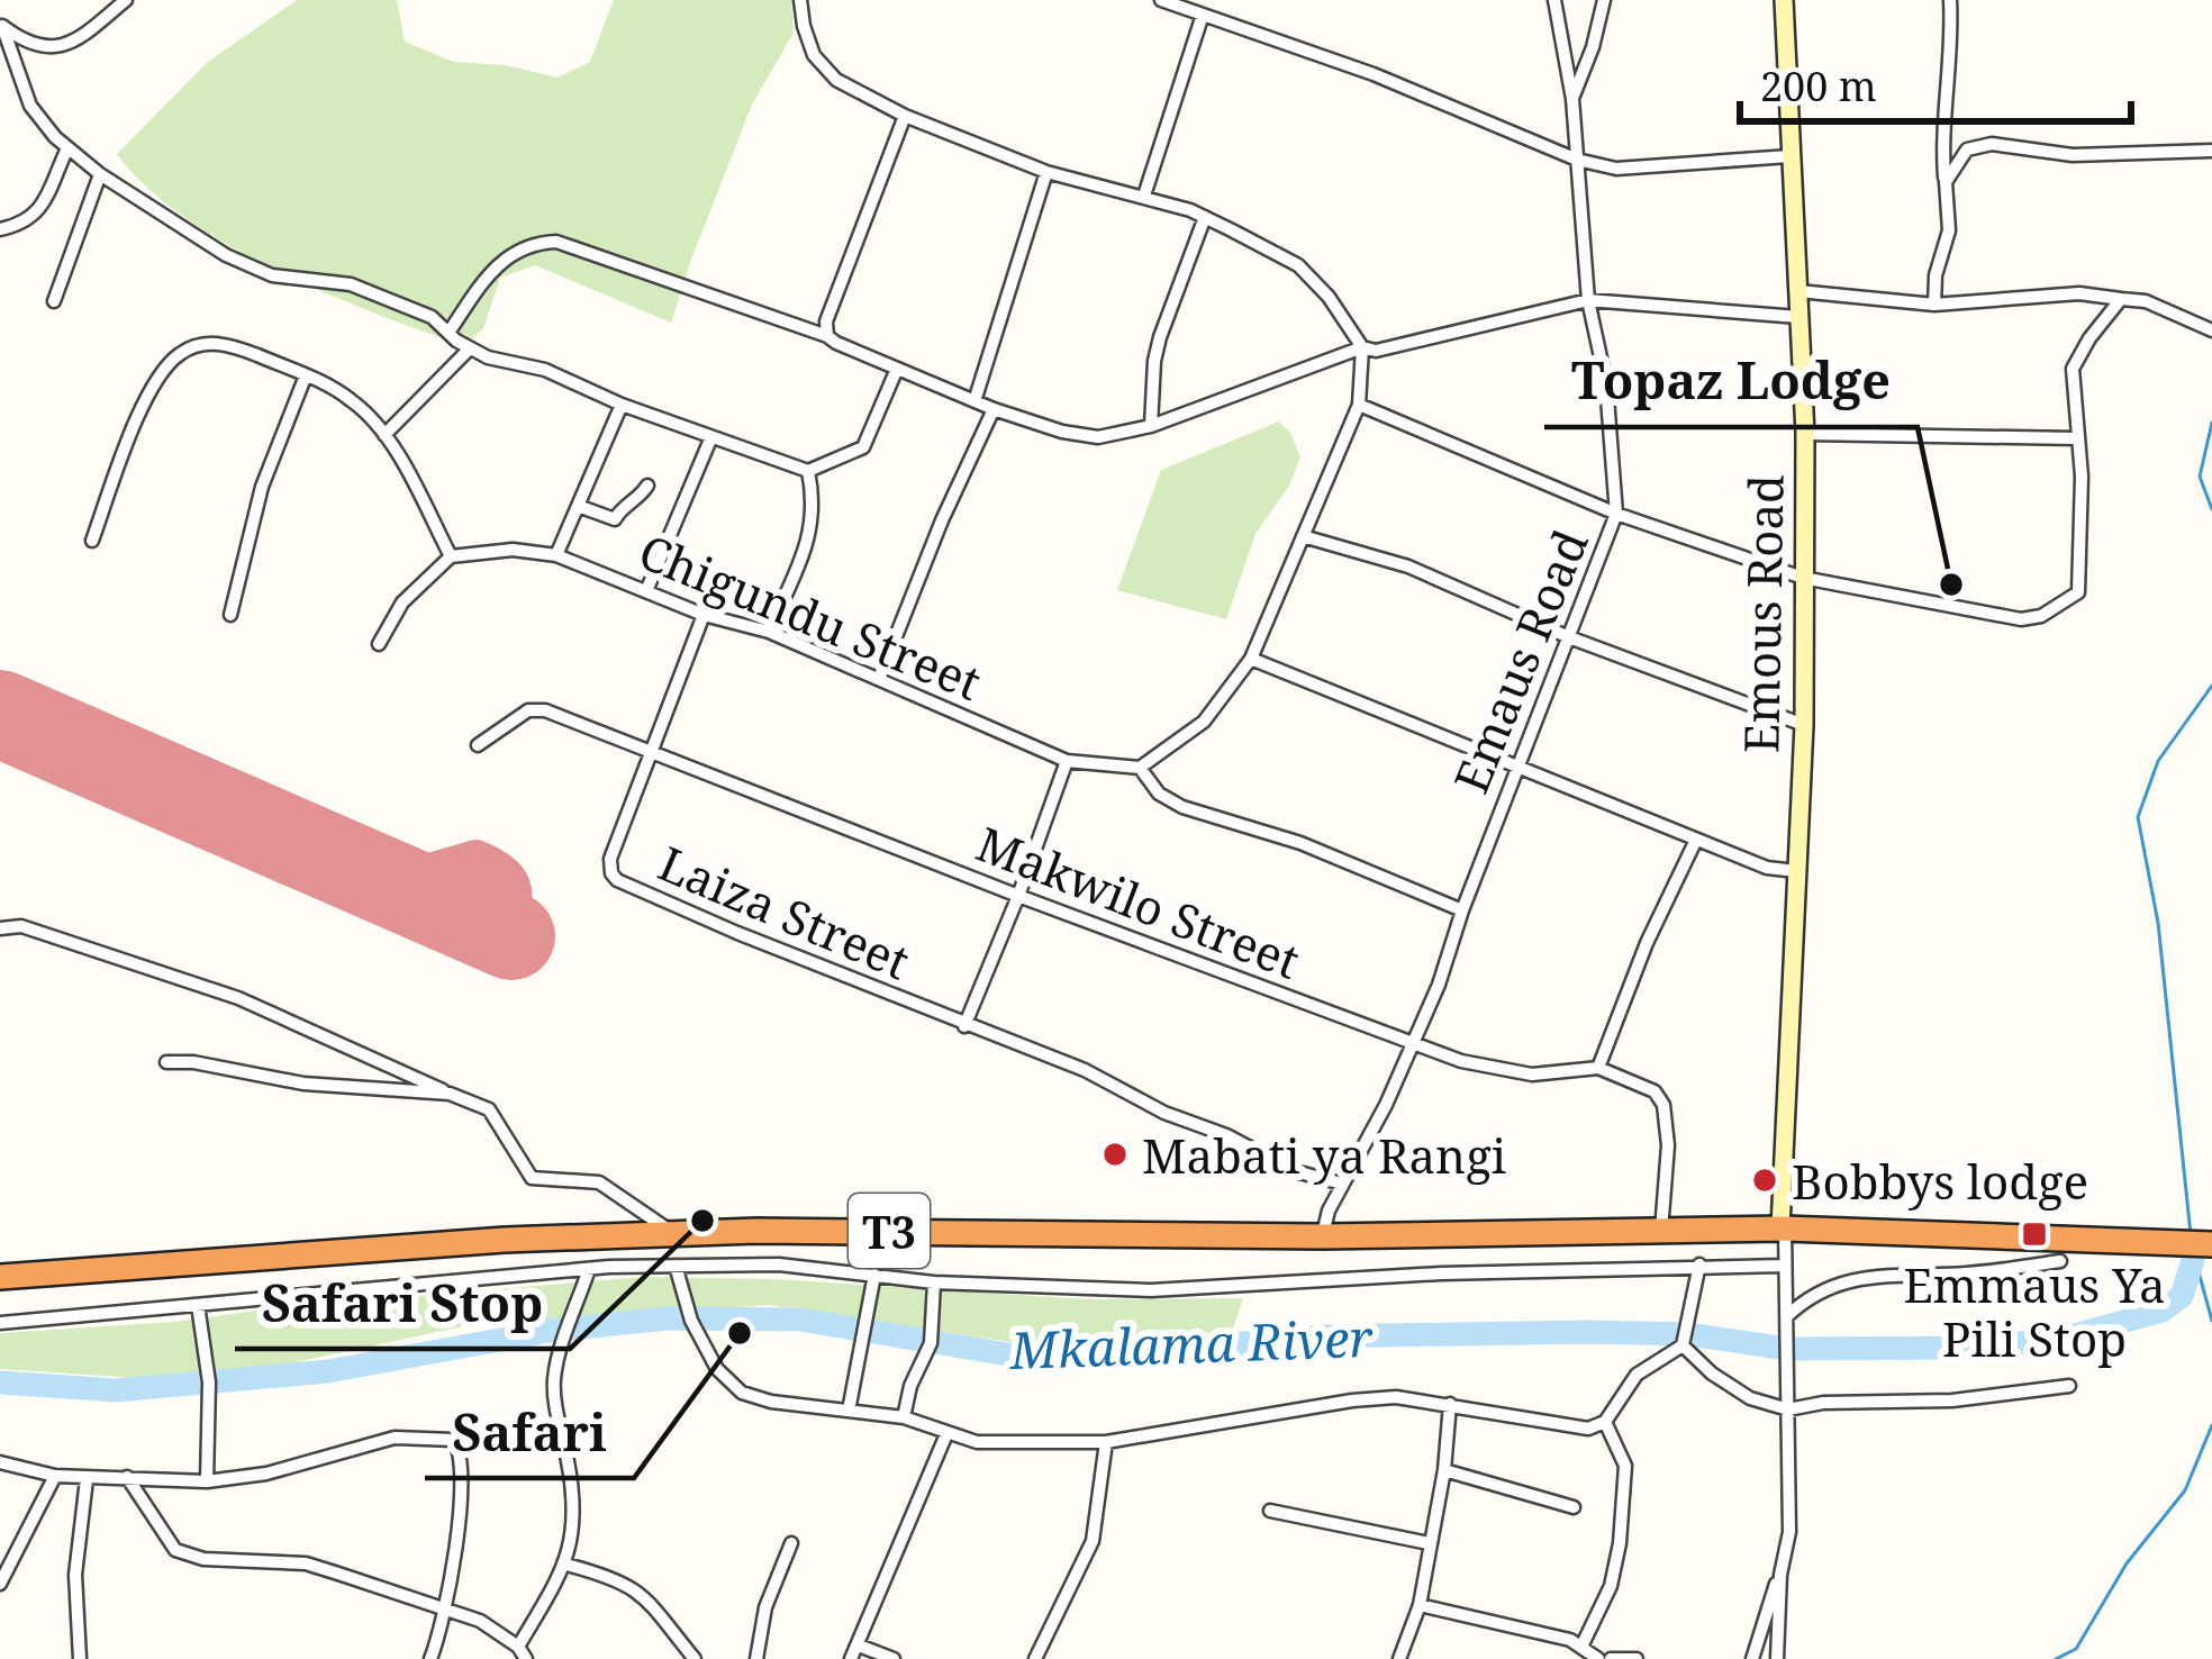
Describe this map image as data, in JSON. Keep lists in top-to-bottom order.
{
  "streets": {
    "highway": ["T3"],
    "street": [
      "Emous Road",
      "Chigundu Street",
      "Emaus Road",
      "Makwilo Street",
      "Laiza Street"
    ]
  },
  "crossings": [
    ["Emous Road", "T3"],
    ["Chigundu Street", "Laiza Street"],
    ["Emaus Road", "Makwilo Street"],
    ["Emaus Road", "Laiza Street"],
    ["Emaus Road", "T3"],
    ["Makwilo Street", "Laiza Street"]
  ],
  "water": ["Mkalama River"],
  "places": {
    "other": [
      "Topaz Lodge",
      "Mabati ya Rangi",
      "Bobbys lodge",
      "Safari Stop",
      "Safari"
    ],
    "transit": ["Emmaus Ya Pili Stop"]
  },
  "scale_bar": "200 m"
}
